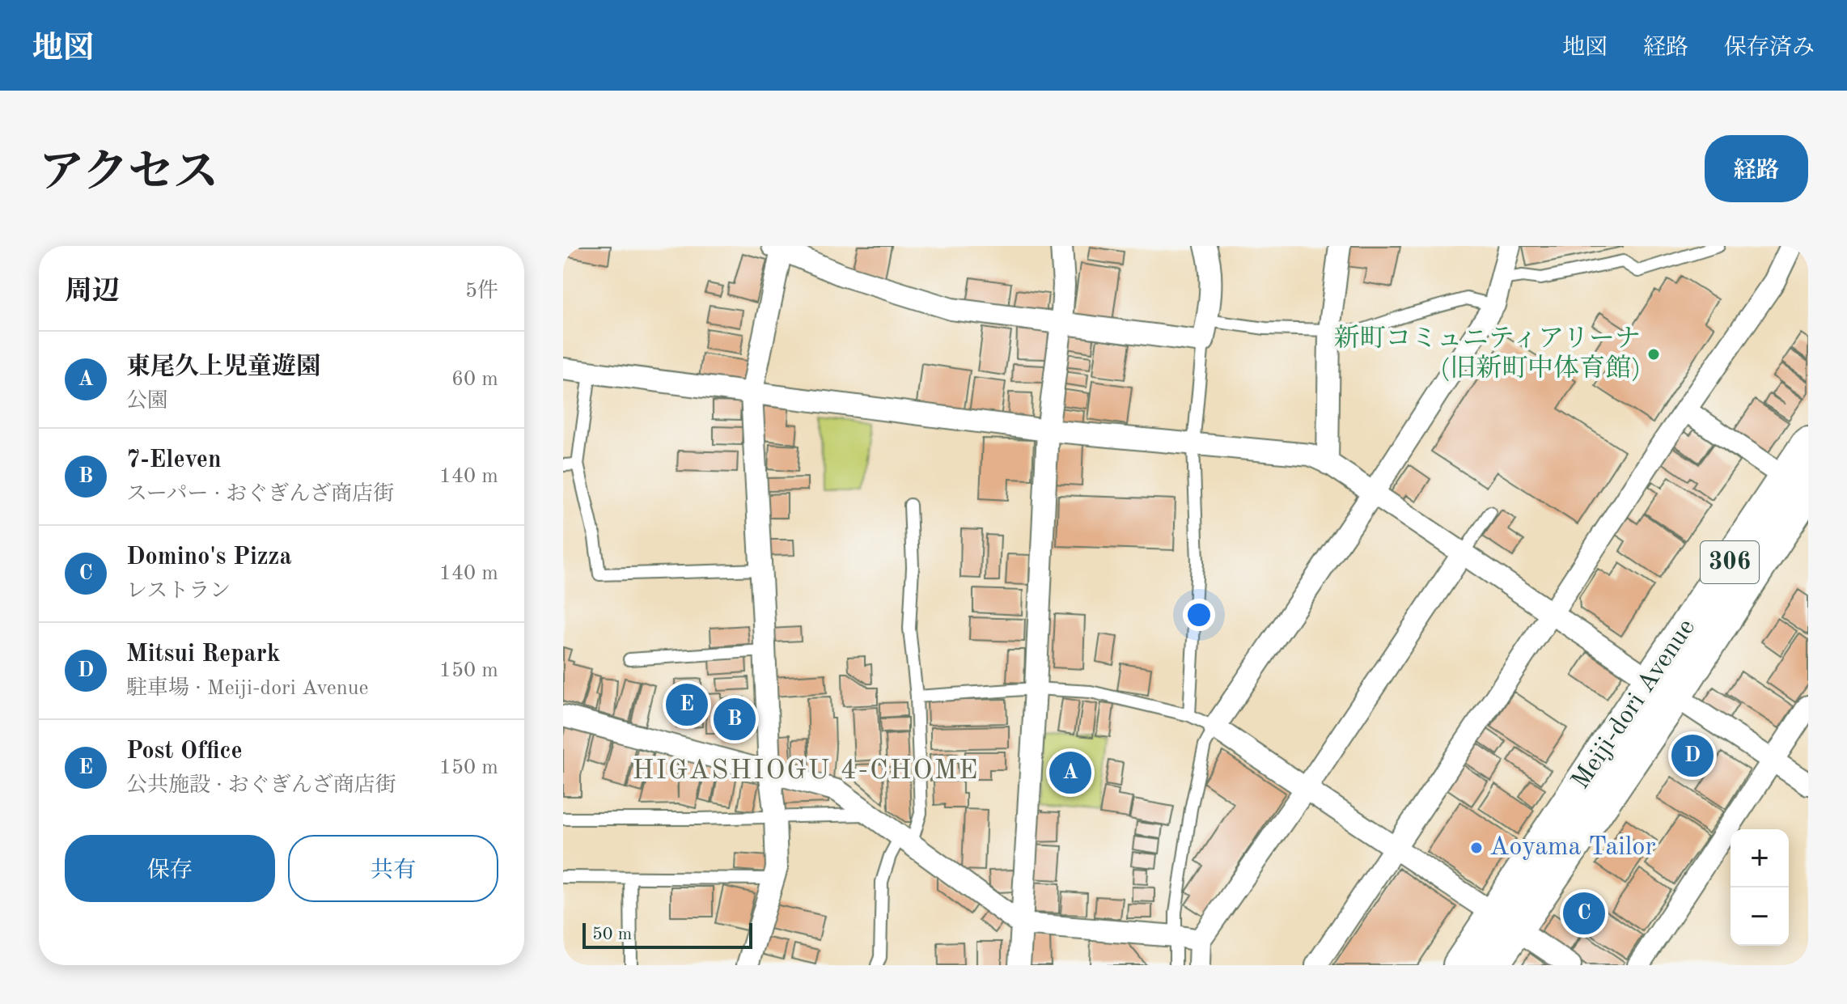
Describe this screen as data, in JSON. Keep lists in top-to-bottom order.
{
  "streets": {
    "main road": ["306", "Meiji-dori Avenue"]
  },
  "districts": ["HIGASHIOGU 4-CHOME"],
  "places": ["新町コミュニティアリーナ (旧新町中体育館)", "Aoyama Tailor"],
  "scale_bar": "50 m",
  "page": {
    "header": "地図",
    "nav": ["地図", "経路", "保存済み"],
    "title": "アクセス",
    "buttons": [
      "経路",
      ["保存", "共有"]
    ],
    "heading": ["周辺", "5件"],
    "list": [
      {
        "mark": "A",
        "name": "東尾久上児童遊園",
        "note": "公園",
        "value": "60 m"
      },
      {
        "mark": "B",
        "name": "7-Eleven",
        "note": "スーパー · おぐぎんざ商店街",
        "value": "140 m"
      },
      {
        "mark": "C",
        "name": "Domino's Pizza",
        "note": "レストラン",
        "value": "140 m"
      },
      {
        "mark": "D",
        "name": "Mitsui Repark",
        "note": "駐車場 · Meiji-dori Avenue",
        "value": "150 m"
      },
      {
        "mark": "E",
        "name": "Post Office",
        "note": "公共施設 · おぐぎんざ商店街",
        "value": "150 m"
      }
    ],
    "pins": [
      "E",
      "B",
      "D",
      "A",
      "C"
    ],
    "map_buttons": ["+", "−"],
    "scale": "50 m"
  }
}
